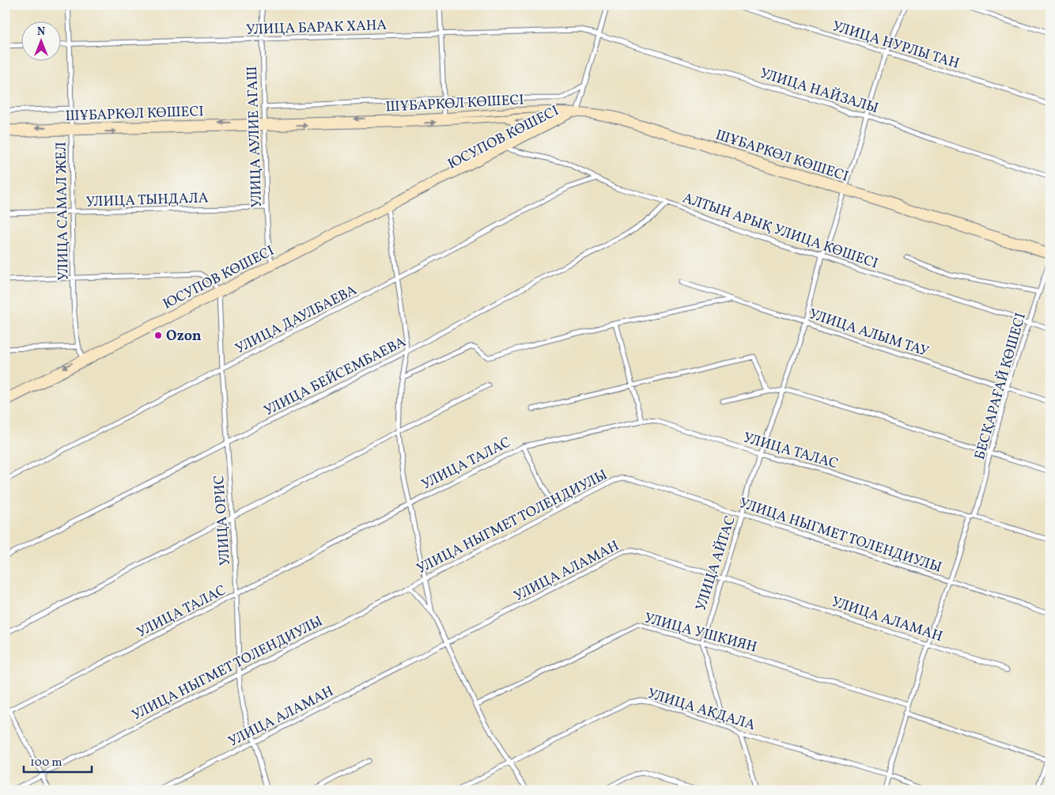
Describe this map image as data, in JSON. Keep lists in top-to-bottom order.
{
  "streets": {
    "street": [
      "УЛИЦА БАРАК ХАНА",
      "УЛИЦА НУРЛЫ ТАН",
      "УЛИЦА НАЙЗАЛЫ",
      "ШҰБАРКӨЛ КӨШЕСІ",
      "УЛИЦА АУЛИЕ АГАШ",
      "ЮСУПОВ КӨШЕСІ",
      "УЛИЦА ТЫНДАЛА",
      "УЛИЦА САМАЛ ЖЕЛ",
      "АЛТЫН АРЫҚ УЛИЦА КӨШЕСІ",
      "УЛИЦА ДАУЛБАЕВА",
      "УЛИЦА АЛЫМ ТАУ",
      "УЛИЦА БЕЙСЕМБАЕВА",
      "БЕСҚАРАҒАЙ КӨШЕСІ",
      "УЛИЦА ТАЛАС",
      "УЛИЦА ОРИС",
      "УЛИЦА НЫГМЕТ ТОЛЕНДИУЛЫ",
      "УЛИЦА АЙТАС",
      "УЛИЦА АЛАМАН",
      "УЛИЦА УШКИЯН",
      "УЛИЦА АКДАЛА"
    ]
  },
  "crossings": [
    ["УЛИЦА БАРАК ХАНА", "УЛИЦА НАЙЗАЛЫ"],
    ["УЛИЦА БАРАК ХАНА", "УЛИЦА АУЛИЕ АГАШ"],
    ["УЛИЦА БАРАК ХАНА", "УЛИЦА САМАЛ ЖЕЛ"],
    ["УЛИЦА НУРЛЫ ТАН", "УЛИЦА АЙТАС"],
    ["УЛИЦА НАЙЗАЛЫ", "УЛИЦА АЙТАС"],
    ["ШҰБАРКӨЛ КӨШЕСІ", "УЛИЦА АУЛИЕ АГАШ"],
    ["ШҰБАРКӨЛ КӨШЕСІ", "ЮСУПОВ КӨШЕСІ"],
    ["ШҰБАРКӨЛ КӨШЕСІ", "УЛИЦА САМАЛ ЖЕЛ"],
    ["ШҰБАРКӨЛ КӨШЕСІ", "БЕСҚАРАҒАЙ КӨШЕСІ"],
    ["ШҰБАРКӨЛ КӨШЕСІ", "УЛИЦА АЙТАС"],
    ["УЛИЦА АУЛИЕ АГАШ", "ЮСУПОВ КӨШЕСІ"],
    ["УЛИЦА АУЛИЕ АГАШ", "УЛИЦА ТЫНДАЛА"],
    ["ЮСУПОВ КӨШЕСІ", "УЛИЦА САМАЛ ЖЕЛ"],
    ["ЮСУПОВ КӨШЕСІ", "АЛТЫН АРЫҚ УЛИЦА КӨШЕСІ"],
    ["ЮСУПОВ КӨШЕСІ", "УЛИЦА ОРИС"],
    ["УЛИЦА ТЫНДАЛА", "УЛИЦА САМАЛ ЖЕЛ"],
    ["АЛТЫН АРЫҚ УЛИЦА КӨШЕСІ", "УЛИЦА ДАУЛБАЕВА"],
    ["АЛТЫН АРЫҚ УЛИЦА КӨШЕСІ", "УЛИЦА БЕЙСЕМБАЕВА"],
    ["АЛТЫН АРЫҚ УЛИЦА КӨШЕСІ", "БЕСҚАРАҒАЙ КӨШЕСІ"],
    ["АЛТЫН АРЫҚ УЛИЦА КӨШЕСІ", "УЛИЦА АЙТАС"],
    ["УЛИЦА ДАУЛБАЕВА", "УЛИЦА ОРИС"],
    ["УЛИЦА АЛЫМ ТАУ", "БЕСҚАРАҒАЙ КӨШЕСІ"],
    ["УЛИЦА АЛЫМ ТАУ", "УЛИЦА АЙТАС"],
    ["УЛИЦА БЕЙСЕМБАЕВА", "УЛИЦА ОРИС"],
    ["УЛИЦА ТАЛАС", "УЛИЦА ОРИС"],
    ["УЛИЦА ТАЛАС", "УЛИЦА АЙТАС"],
    ["УЛИЦА ОРИС", "УЛИЦА НЫГМЕТ ТОЛЕНДИУЛЫ"],
    ["УЛИЦА ОРИС", "УЛИЦА АЛАМАН"],
    ["УЛИЦА НЫГМЕТ ТОЛЕНДИУЛЫ", "УЛИЦА АЙТАС"],
    ["УЛИЦА АЙТАС", "УЛИЦА АЛАМАН"],
    ["УЛИЦА АЙТАС", "УЛИЦА УШКИЯН"]
  ],
  "places": ["Ozon"],
  "scale_bar": "100 m",
  "north": "top"
}
